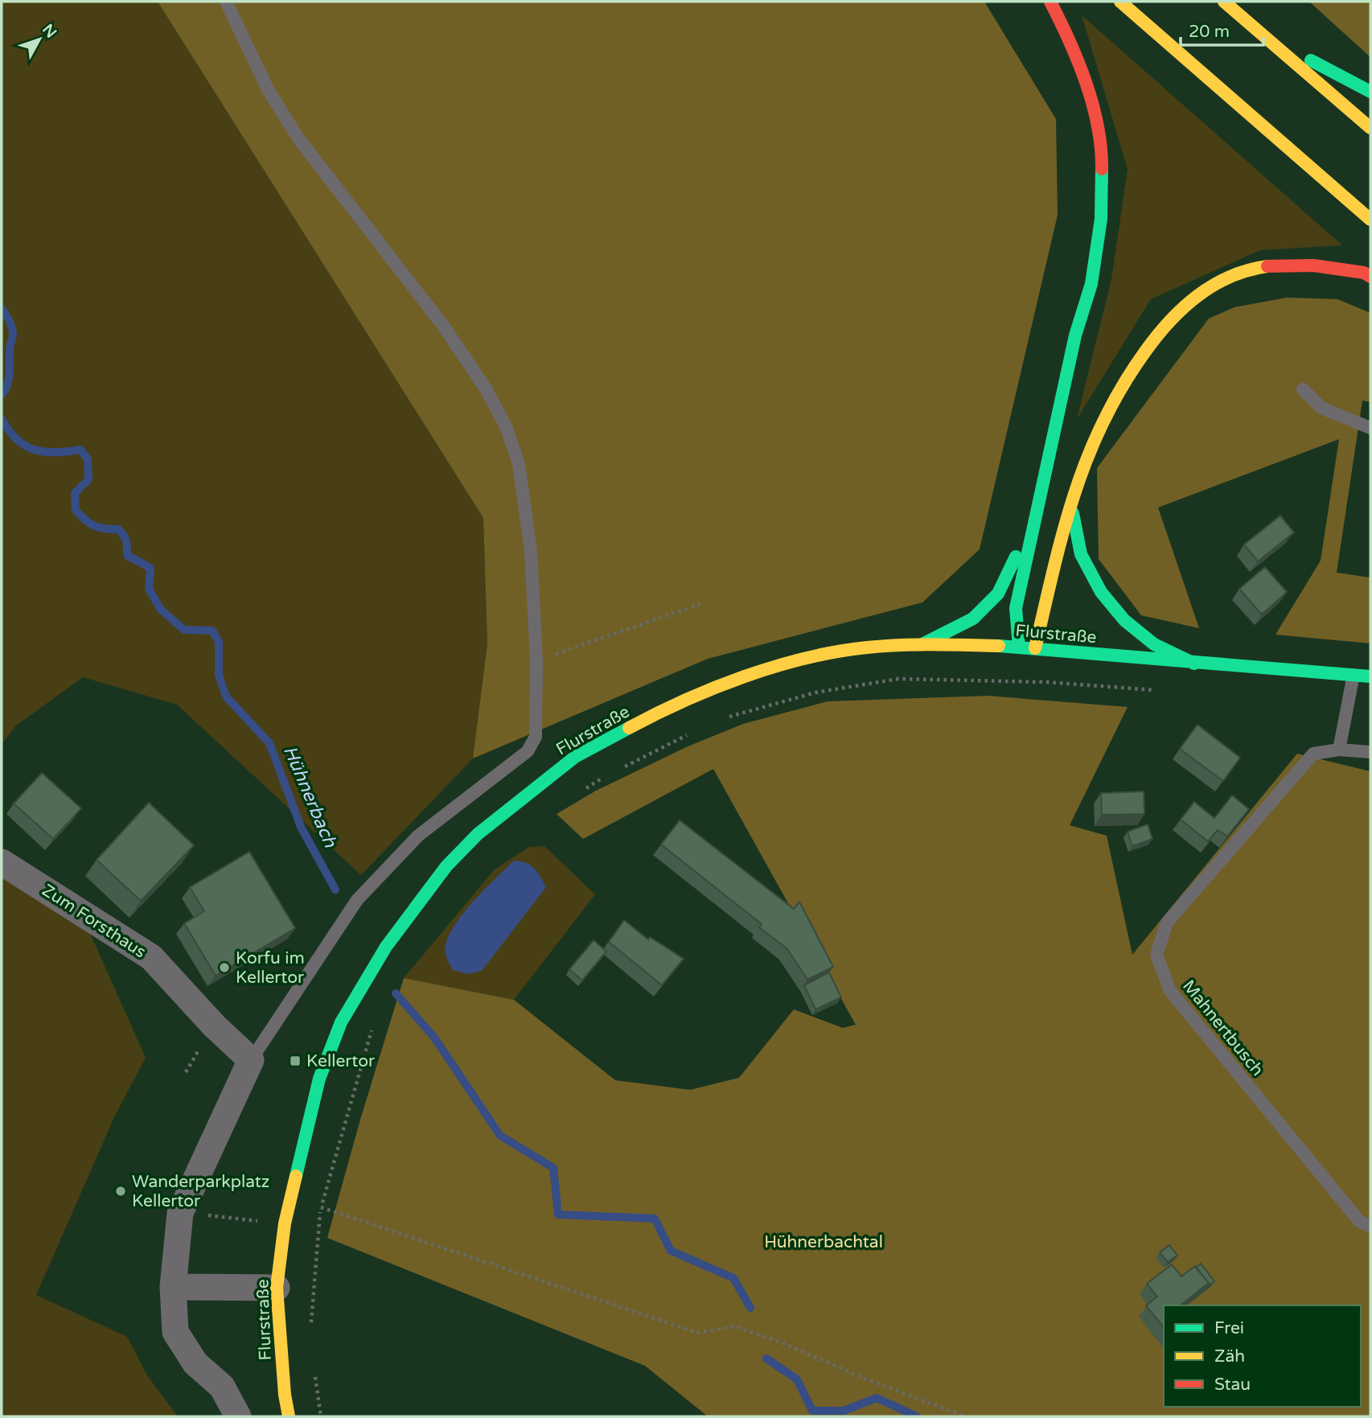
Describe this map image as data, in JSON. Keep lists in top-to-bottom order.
{
  "streets": {
    "main road": ["Flurstraße"],
    "street": ["Zum Forsthaus"],
    "lane": ["Mahnertbusch"]
  },
  "water": ["Hühnerbach"],
  "parks": ["Hühnerbachtal"],
  "places": {
    "other": ["Korfu im Kellertor", "Wanderparkplatz Kellertor"],
    "transit": ["Kellertor"]
  },
  "legend": ["Frei", "Zäh", "Stau"],
  "scale_bar": "20 m",
  "north": "top right"
}
